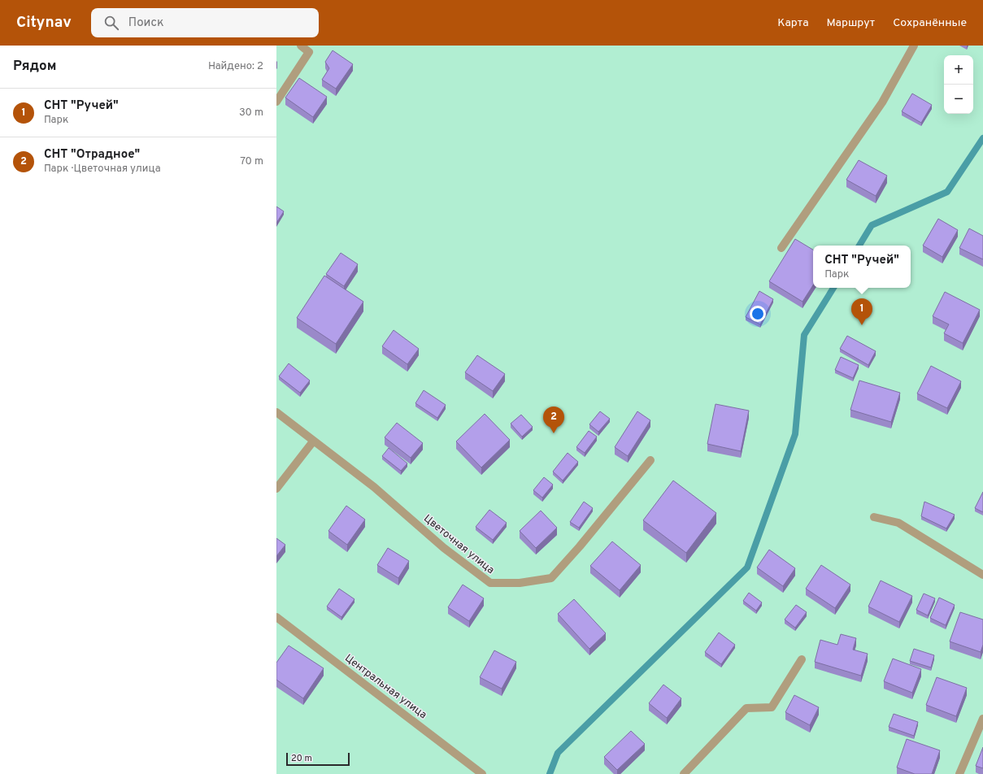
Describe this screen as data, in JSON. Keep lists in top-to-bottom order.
{
  "streets": {
    "street": ["Цветочная улица", "Центральная улица"]
  },
  "scale_bar": "20 m",
  "page": {
    "header": "Citynav",
    "search": "Поиск",
    "nav": ["Карта", "Маршрут", "Сохранённые"],
    "heading": ["Рядом", "Найдено: 2"],
    "map_buttons": ["+", "−"],
    "list": [
      {
        "mark": "1",
        "name": "СНТ \"Ручей\"",
        "note": "Парк",
        "value": "30 m"
      },
      {
        "mark": "2",
        "name": "СНТ \"Отрадное\"",
        "note": "Парк · Цветочная улица",
        "value": "70 m"
      }
    ],
    "popup": ["СНТ \"Ручей\"", "Парк"],
    "pins": ["1", "2"],
    "scale": "20 m"
  }
}
